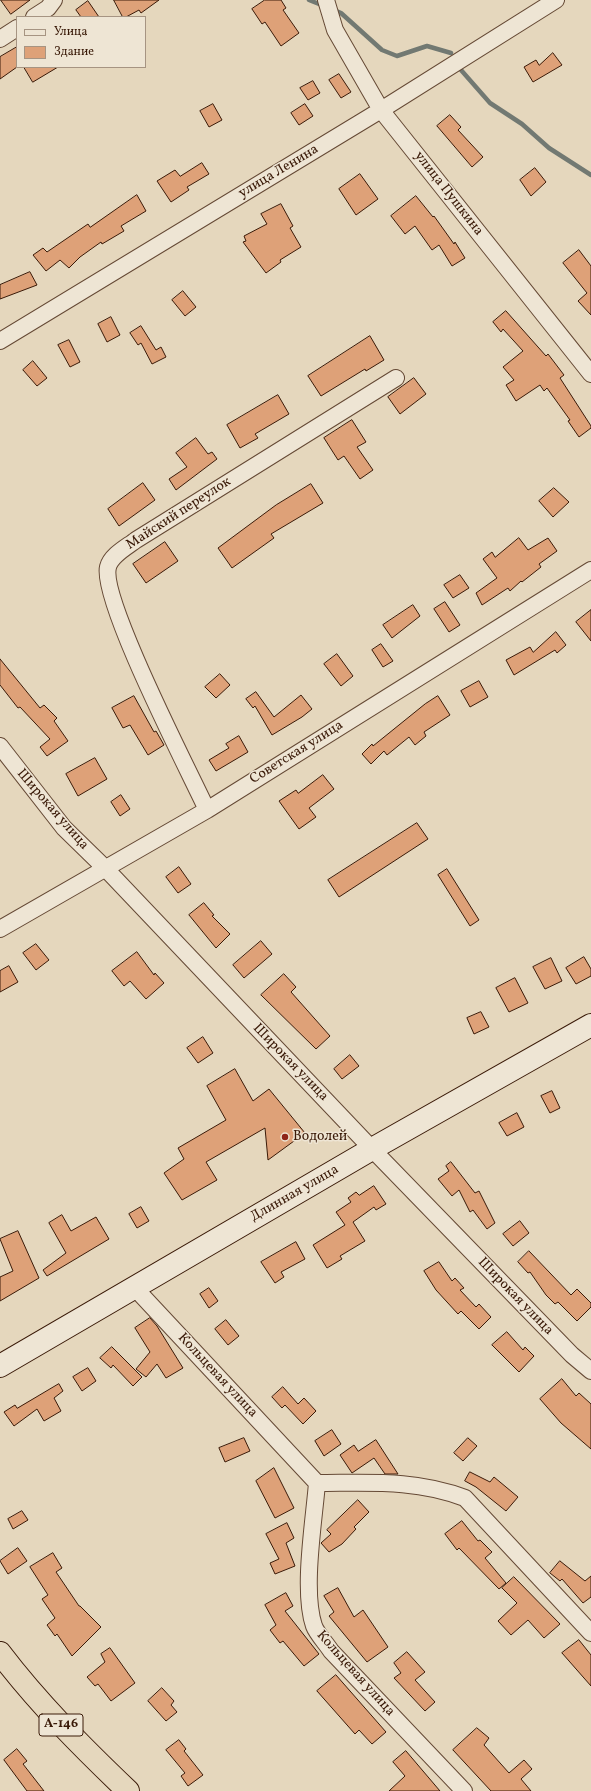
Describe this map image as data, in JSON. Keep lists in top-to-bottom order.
{
  "streets": {
    "highway": ["А-146"],
    "main road": ["Длинная улица"],
    "street": [
      "улица Ленина",
      "улица Пушкина",
      "Майский переулок",
      "Советская улица",
      "Широкая улица",
      "Кольцевая улица"
    ]
  },
  "crossings": [
    ["улица Ленина", "улица Пушкина"],
    ["Майский переулок", "Советская улица"],
    ["Советская улица", "Широкая улица"],
    ["Широкая улица", "Длинная улица"],
    ["Длинная улица", "Кольцевая улица"]
  ],
  "places": ["Водолей"],
  "legend": ["Улица", "Здание"]
}
